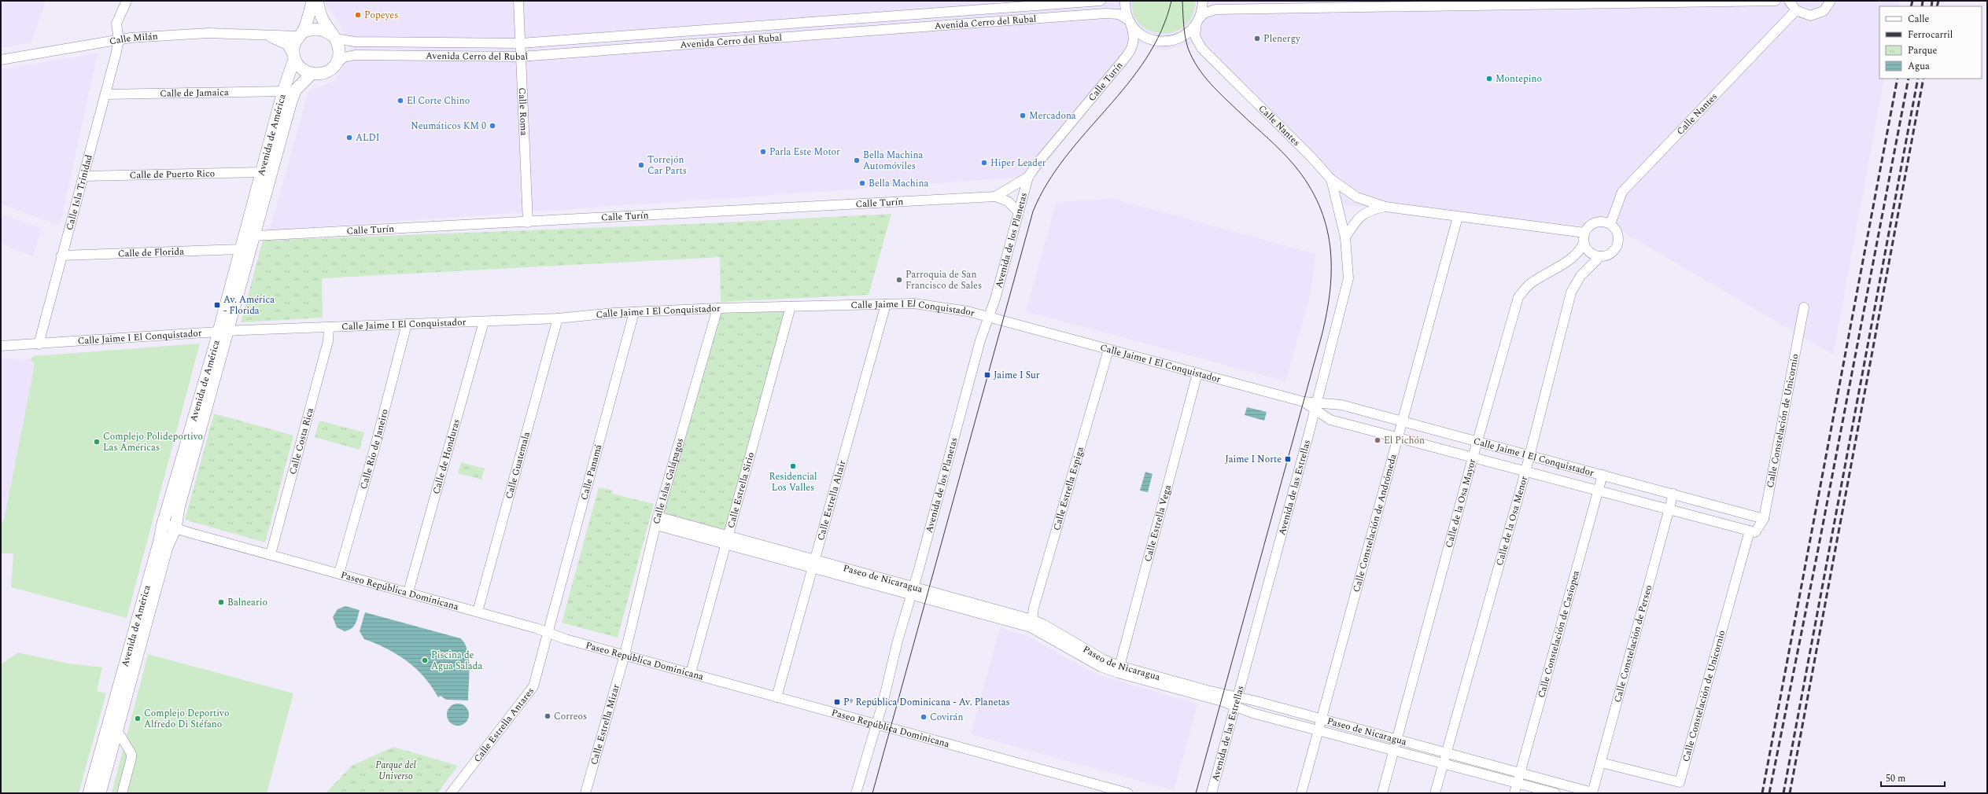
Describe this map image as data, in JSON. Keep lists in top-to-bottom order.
{
  "streets": {
    "main road": ["Avenida de América"],
    "street": [
      "Avenida Cerro del Rubal",
      "Calle Milán",
      "Calle Turín",
      "Calle de Jamaica",
      "Calle Roma",
      "Calle Nantes",
      "Calle de Puerto Rico",
      "Calle Isla Trinidad",
      "Avenida de los Planetas",
      "Calle de Florida",
      "Calle Jaime I El Conquistador",
      "Calle Constelación de Unicornio",
      "Calle Costa Rica",
      "Calle Río de Janeiro",
      "Calle de Honduras",
      "Calle Guatemala",
      "Calle Panamá",
      "Calle Islas Galápagos",
      "Avenida de las Estrellas",
      "Calle Estrella Espiga",
      "Calle Estrella Sirio",
      "Calle Estrella Altair",
      "Calle de la Osa Mayor",
      "Calle de la Osa Menor",
      "Calle Estrella Vega",
      "Calle Constelación de Andrómeda",
      "Paseo de Nicaragua",
      "Paseo República Dominicana",
      "Calle Constelación de Casiopea",
      "Calle Constelación de Perseo",
      "Calle Estrella Mizar",
      "Calle Estrella Antares"
    ]
  },
  "crossings": [
    ["Avenida Cerro del Rubal", "Calle Milán"],
    ["Avenida Cerro del Rubal", "Calle Turín"],
    ["Avenida Cerro del Rubal", "Calle Roma"],
    ["Avenida Cerro del Rubal", "Avenida de América"],
    ["Calle Milán", "Avenida de América"],
    ["Calle Milán", "Calle Isla Trinidad"],
    ["Calle Turín", "Calle Roma"],
    ["Calle Turín", "Avenida de América"],
    ["Calle Turín", "Avenida de los Planetas"],
    ["Calle de Jamaica", "Avenida de América"],
    ["Calle de Jamaica", "Calle Isla Trinidad"],
    ["Calle Nantes", "Avenida de las Estrellas"],
    ["Calle Nantes", "Calle de la Osa Mayor"],
    ["Calle Nantes", "Calle de la Osa Menor"],
    ["Calle Nantes", "Calle Constelación de Andrómeda"],
    ["Avenida de América", "Calle de Puerto Rico"],
    ["Avenida de América", "Calle de Florida"],
    ["Avenida de América", "Calle Jaime I El Conquistador"],
    ["Avenida de América", "Paseo República Dominicana"],
    ["Calle de Puerto Rico", "Calle Isla Trinidad"],
    ["Calle Isla Trinidad", "Calle de Florida"],
    ["Calle Isla Trinidad", "Calle Jaime I El Conquistador"],
    ["Avenida de los Planetas", "Calle Jaime I El Conquistador"],
    ["Avenida de los Planetas", "Paseo de Nicaragua"],
    ["Avenida de los Planetas", "Paseo República Dominicana"],
    ["Calle Jaime I El Conquistador", "Calle Constelación de Unicornio"],
    ["Calle Jaime I El Conquistador", "Calle Costa Rica"],
    ["Calle Jaime I El Conquistador", "Calle Río de Janeiro"],
    ["Calle Jaime I El Conquistador", "Calle de Honduras"],
    ["Calle Jaime I El Conquistador", "Calle Guatemala"],
    ["Calle Jaime I El Conquistador", "Calle Panamá"],
    ["Calle Jaime I El Conquistador", "Calle Islas Galápagos"],
    ["Calle Jaime I El Conquistador", "Avenida de las Estrellas"],
    ["Calle Jaime I El Conquistador", "Calle Estrella Espiga"],
    ["Calle Jaime I El Conquistador", "Calle Estrella Sirio"],
    ["Calle Jaime I El Conquistador", "Calle Estrella Altair"],
    ["Calle Jaime I El Conquistador", "Calle de la Osa Mayor"],
    ["Calle Jaime I El Conquistador", "Calle de la Osa Menor"],
    ["Calle Jaime I El Conquistador", "Calle Estrella Vega"],
    ["Calle Jaime I El Conquistador", "Calle Constelación de Andrómeda"],
    ["Calle Jaime I El Conquistador", "Calle Constelación de Casiopea"],
    ["Calle Jaime I El Conquistador", "Calle Constelación de Perseo"],
    ["Calle Constelación de Unicornio", "Calle Constelación de Perseo"],
    ["Calle Costa Rica", "Paseo República Dominicana"],
    ["Calle Río de Janeiro", "Paseo República Dominicana"],
    ["Calle de Honduras", "Paseo República Dominicana"],
    ["Calle Guatemala", "Paseo República Dominicana"],
    ["Calle Panamá", "Paseo República Dominicana"],
    ["Calle Panamá", "Calle Estrella Antares"],
    ["Calle Islas Galápagos", "Paseo de Nicaragua"],
    ["Calle Islas Galápagos", "Paseo República Dominicana"],
    ["Calle Islas Galápagos", "Calle Estrella Mizar"],
    ["Avenida de las Estrellas", "Paseo de Nicaragua"],
    ["Calle Estrella Espiga", "Paseo de Nicaragua"],
    ["Calle Estrella Sirio", "Paseo de Nicaragua"],
    ["Calle Estrella Sirio", "Paseo República Dominicana"],
    ["Calle Estrella Altair", "Paseo de Nicaragua"],
    ["Calle Estrella Altair", "Paseo República Dominicana"],
    ["Calle de la Osa Mayor", "Calle de la Osa Menor"],
    ["Calle de la Osa Mayor", "Paseo de Nicaragua"],
    ["Calle de la Osa Menor", "Paseo de Nicaragua"],
    ["Calle Estrella Vega", "Paseo de Nicaragua"],
    ["Calle Constelación de Andrómeda", "Paseo de Nicaragua"],
    ["Paseo de Nicaragua", "Calle Constelación de Casiopea"],
    ["Paseo de Nicaragua", "Calle Constelación de Perseo"],
    ["Paseo República Dominicana", "Calle Estrella Mizar"],
    ["Paseo República Dominicana", "Calle Estrella Antares"]
  ],
  "parks": ["Parque del Universo"],
  "places": {
    "other": [
      "Popeyes",
      "Plenergy",
      "Montepino",
      "El Corte Chino",
      "Mercadona",
      "Neumáticos KM 0",
      "ALDI",
      "Parla Este Motor",
      "Bella Machina Automóviles",
      "Hiper Leader",
      "Torrejón Car Parts",
      "Bella Machina",
      "Parroquia de San Francisco de Sales",
      "El Pichón",
      "Complejo Polideportivo Las Américas",
      "Residencial Los Valles",
      "Balneario",
      "Piscina de Agua Salada",
      "Correos",
      "Covirán",
      "Complejo Deportivo Alfredo Di Stéfano"
    ],
    "transit": [
      "Av. América - Florida",
      "Jaime I Sur",
      "Jaime I Norte",
      "Pº República Dominicana - Av. Planetas"
    ]
  },
  "legend": [
    "Calle",
    "Ferrocarril",
    "Parque",
    "Agua"
  ],
  "scale_bar": "50 m"
}
